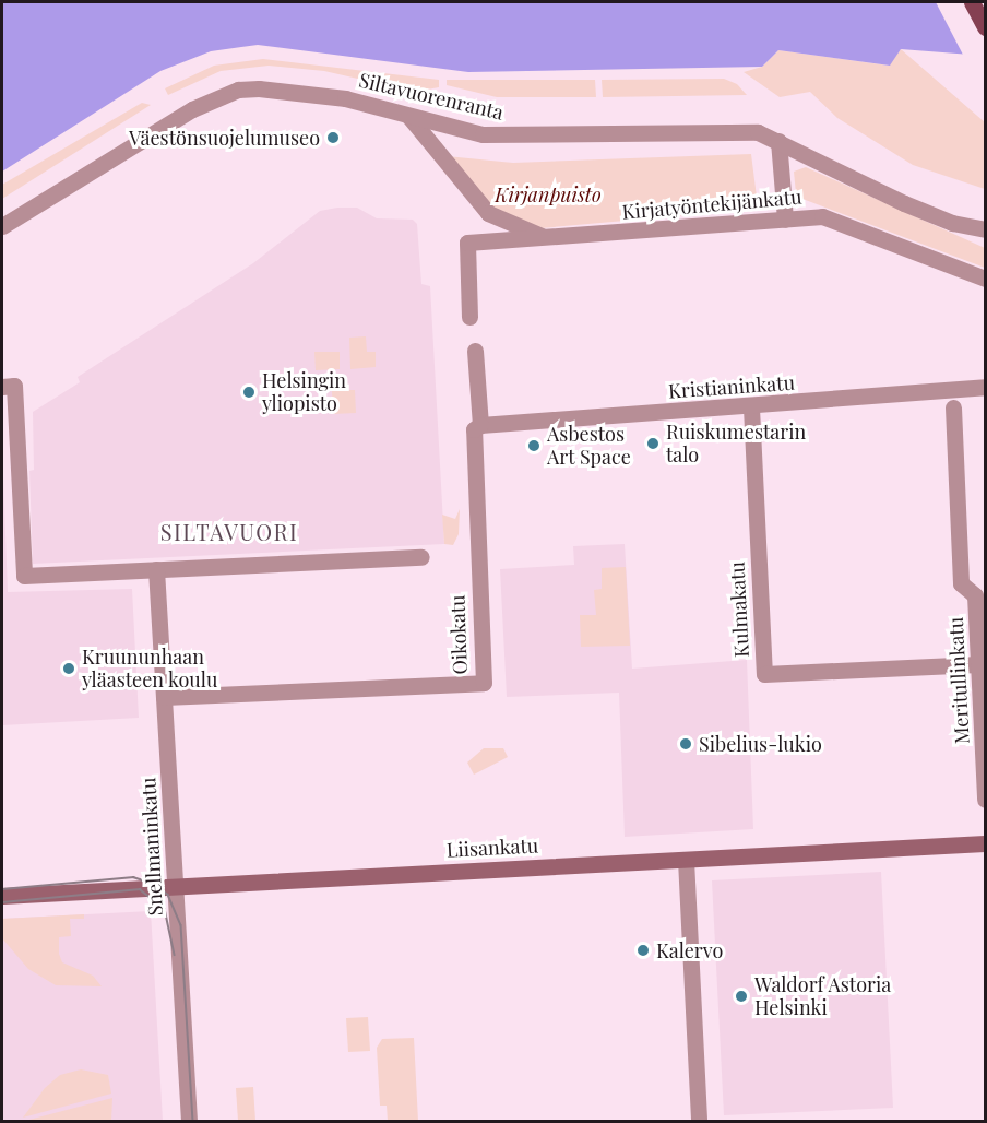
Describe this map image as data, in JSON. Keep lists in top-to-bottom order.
{
  "streets": {
    "street": [
      "Siltavuorenranta",
      "Kirjatyöntekijänkatu",
      "Kristianinkatu",
      "Kulmakatu",
      "Oikokatu",
      "Meritullinkatu",
      "Snellmaninkatu",
      "Liisankatu"
    ]
  },
  "crossings": [
    ["Siltavuorenranta", "Kirjatyöntekijänkatu"],
    ["Kristianinkatu", "Kulmakatu"],
    ["Kristianinkatu", "Oikokatu"],
    ["Kulmakatu", "Meritullinkatu"],
    ["Oikokatu", "Snellmaninkatu"],
    ["Snellmaninkatu", "Liisankatu"]
  ],
  "districts": ["SILTAVUORI"],
  "parks": ["Kirjanpuisto"],
  "places": [
    "Väestönsuojelumuseo",
    "Helsingin yliopisto",
    "Ruiskumestarin talo",
    "Asbestos Art Space",
    "Kruununhaan yläasteen koulu",
    "Sibelius-lukio",
    "Kalervo",
    "Waldorf Astoria Helsinki"
  ]
}
